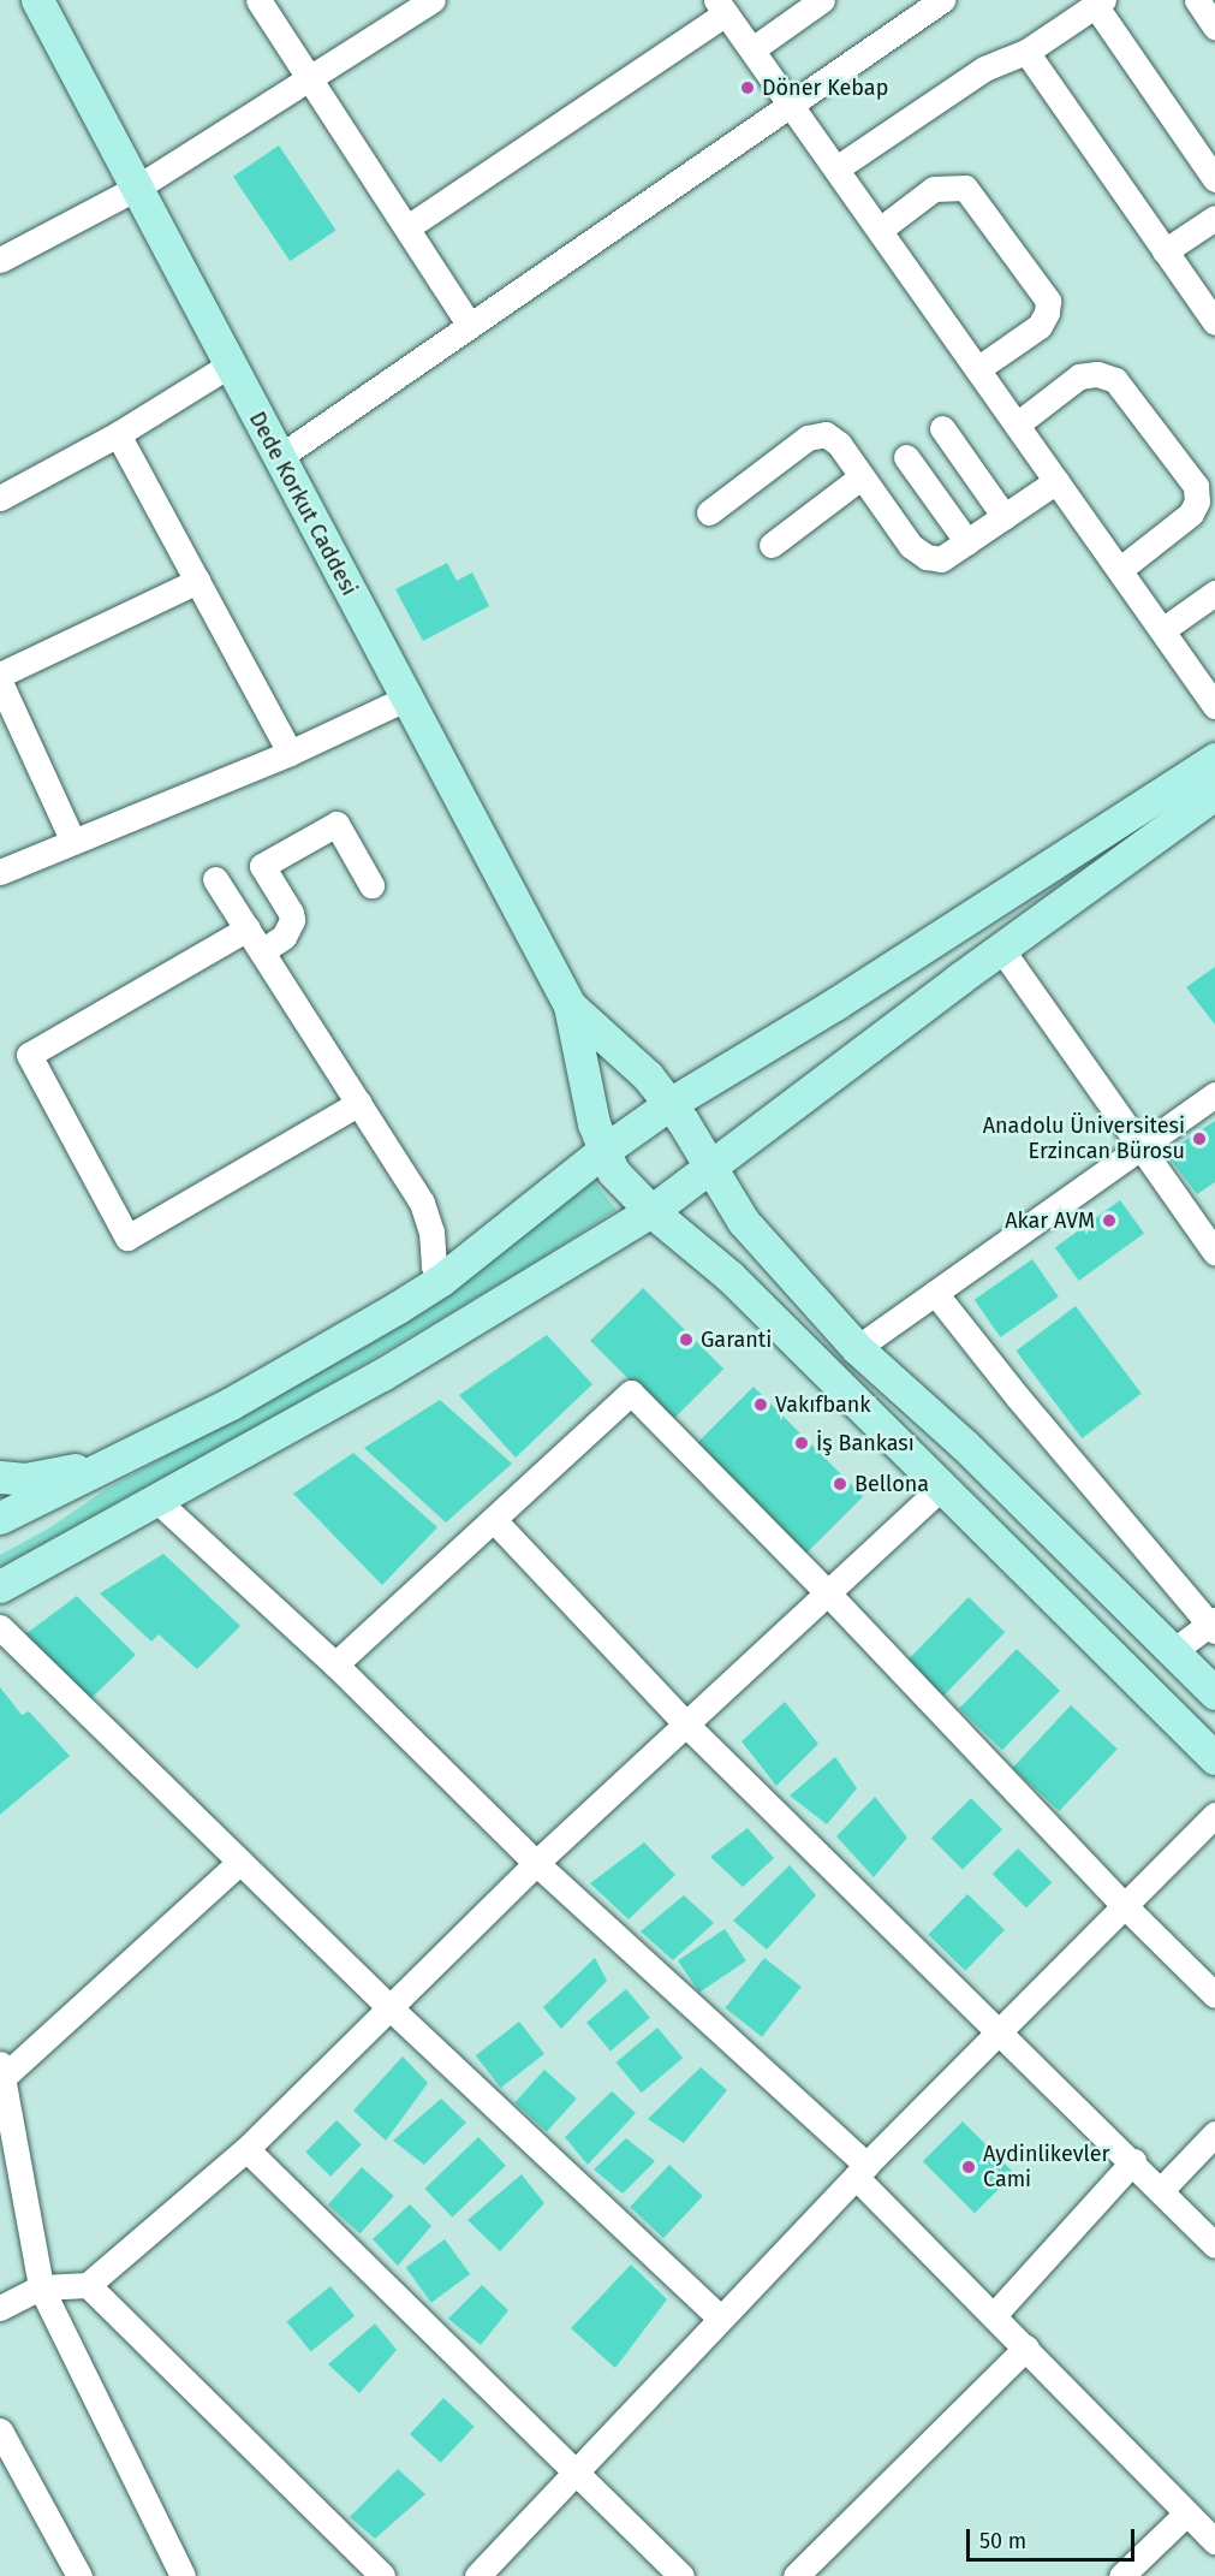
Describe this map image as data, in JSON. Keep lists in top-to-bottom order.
{
  "streets": {
    "main road": ["Dede Korkut Caddesi"]
  },
  "places": [
    "Döner Kebap",
    "Anadolu Üniversitesi Erzincan Bürosu",
    "Akar AVM",
    "Garanti",
    "Vakıfbank",
    "İş Bankası",
    "Bellona",
    "Aydinlikevler Cami"
  ],
  "scale_bar": "50 m"
}
